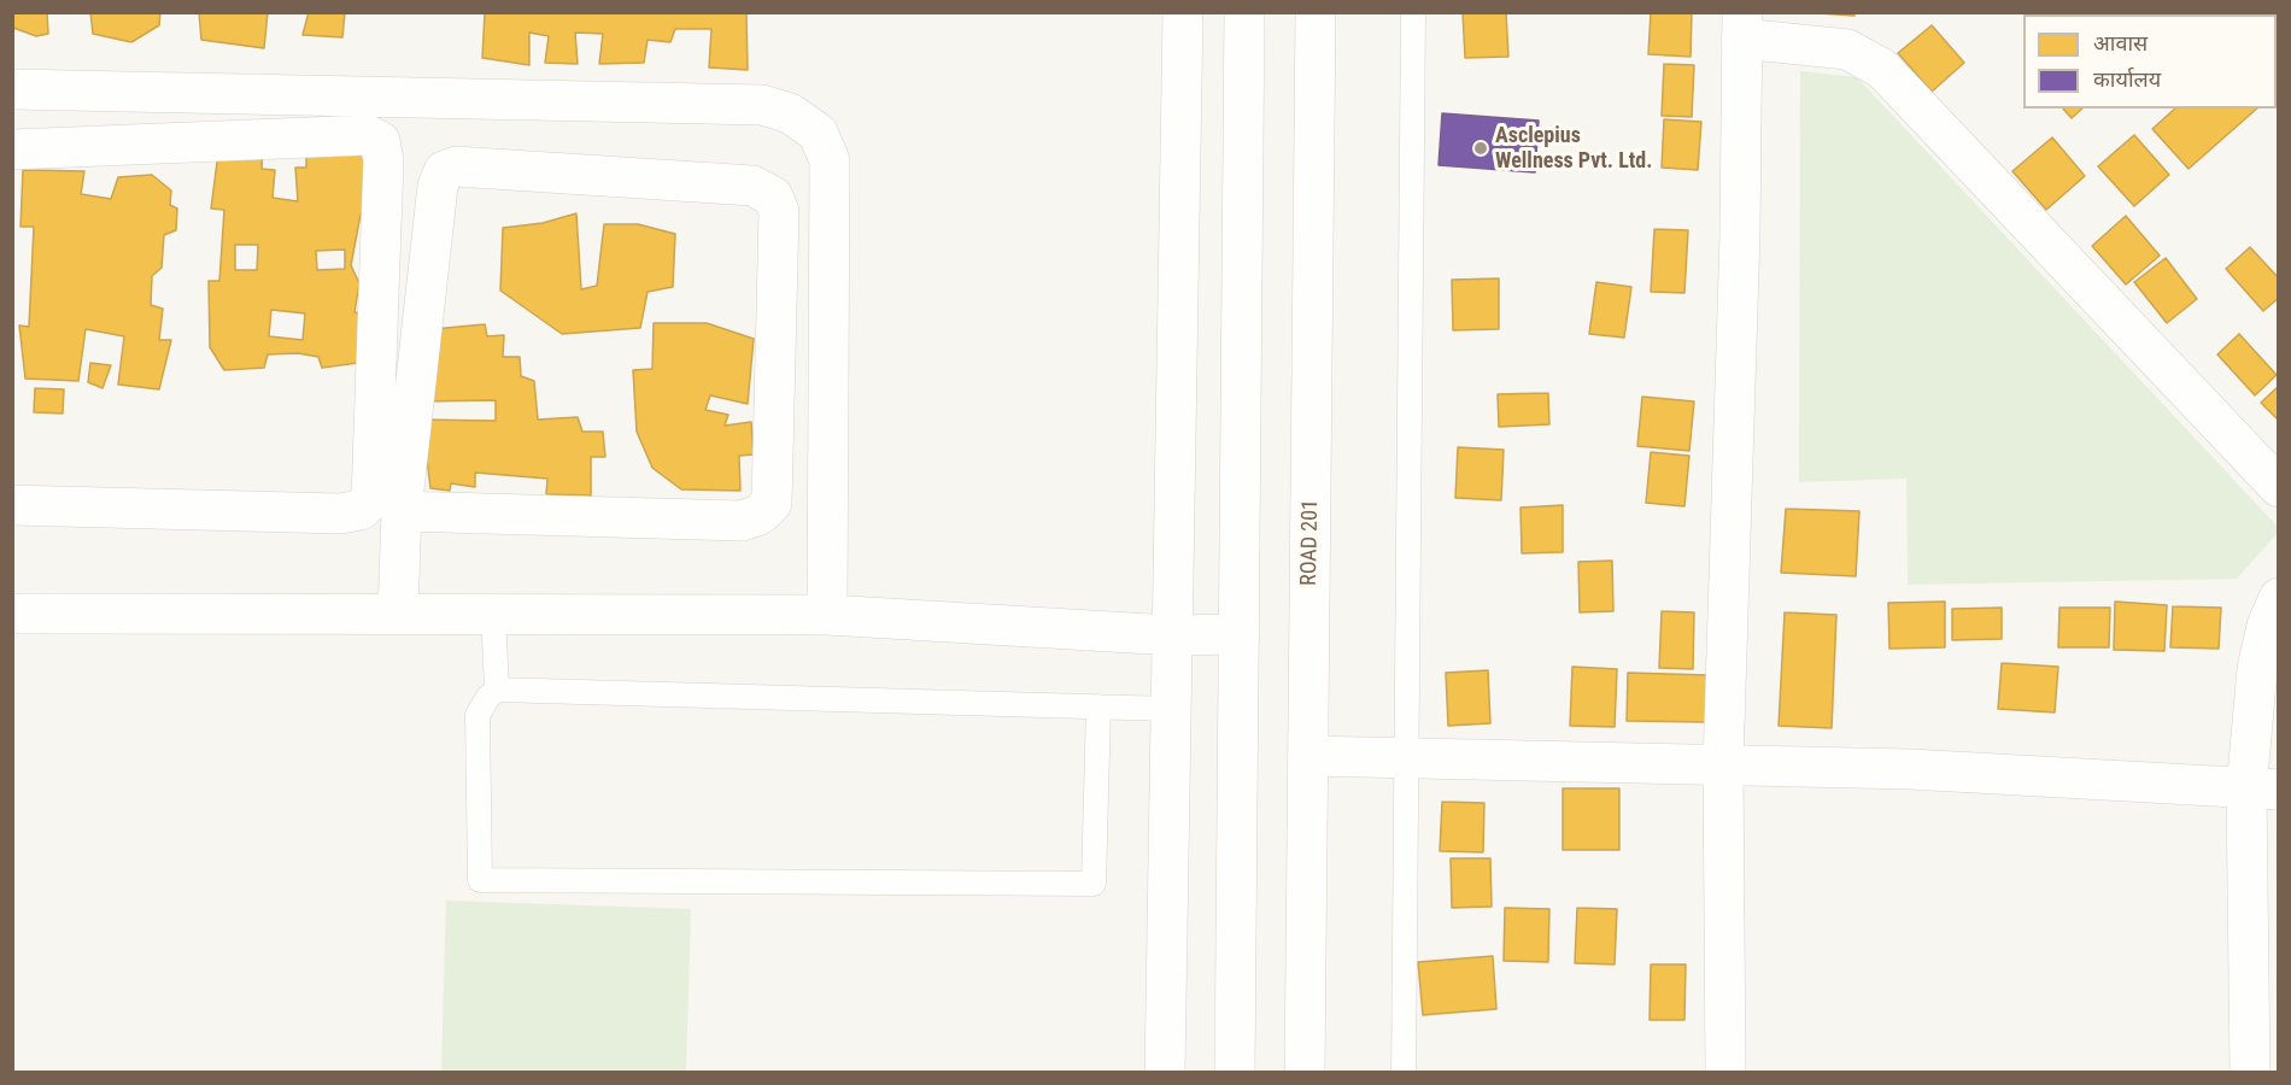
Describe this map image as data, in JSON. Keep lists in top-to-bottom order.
{
  "streets": {
    "street": ["ROAD 201"]
  },
  "places": ["Asclepius Wellness Pvt. Ltd."],
  "legend": ["आवास", "कार्यालय"]
}
